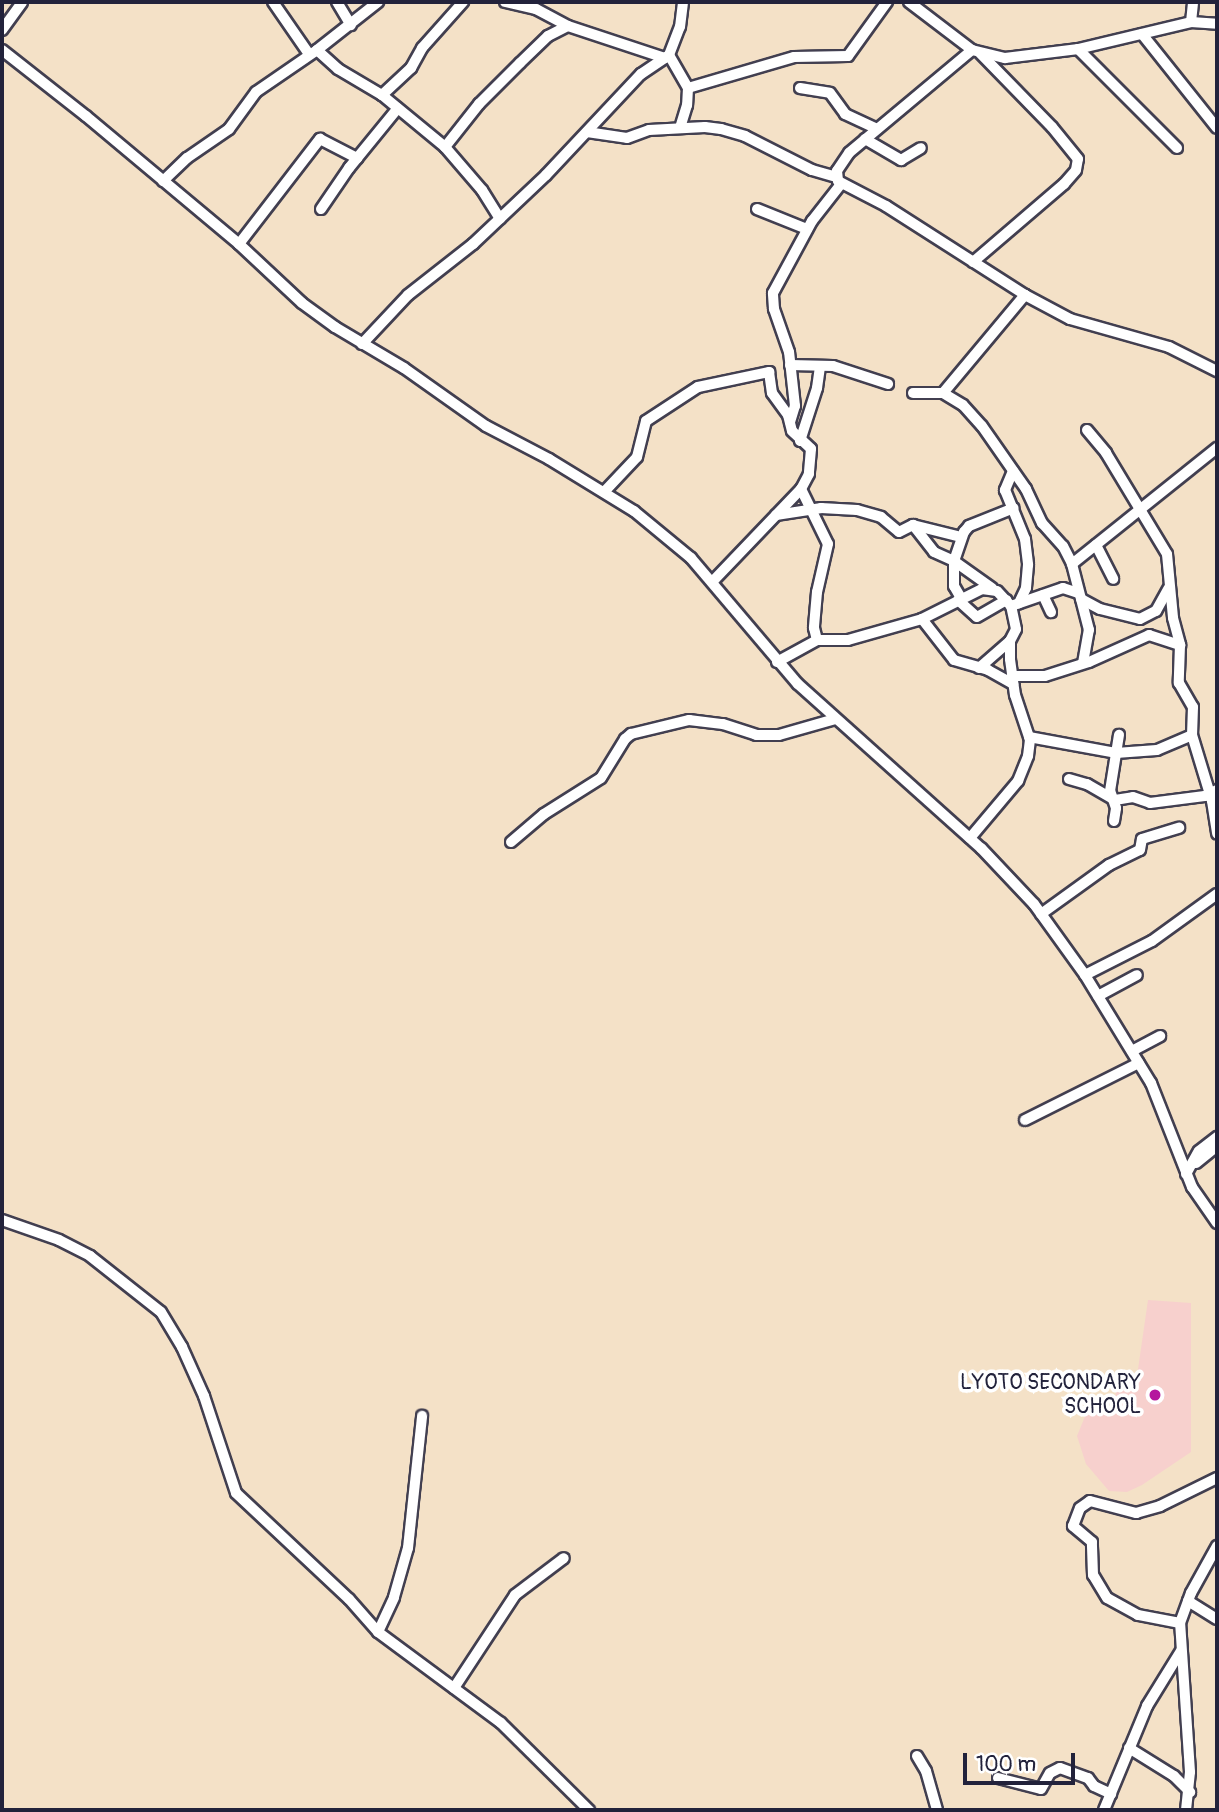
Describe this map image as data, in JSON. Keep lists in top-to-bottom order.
{
  "places": ["LYOTO SECONDARY SCHOOL"],
  "scale_bar": "100 m"
}
